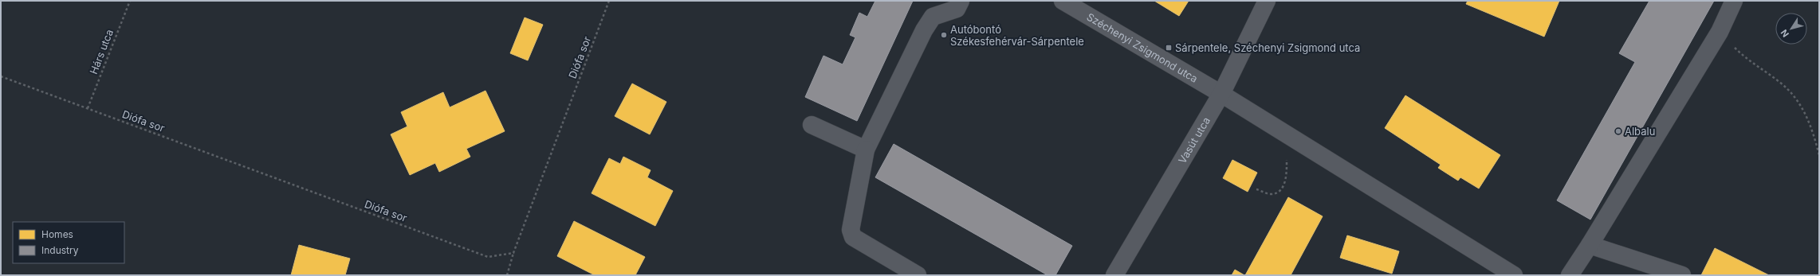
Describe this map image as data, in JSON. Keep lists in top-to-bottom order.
{
  "streets": {
    "street": ["Széchenyi Zsigmond utca", "Vasút utca"],
    "path": ["Hárs utca", "Diófa sor"]
  },
  "crossings": [
    ["Széchenyi Zsigmond utca", "Vasút utca"],
    ["Hárs utca", "Diófa sor"]
  ],
  "places": {
    "other": ["Autóbontó Székesfehérvár-Sárpentele", "Albalu"],
    "transit": ["Sárpentele, Széchenyi Zsigmond utca"]
  },
  "legend": ["Homes", "Industry"],
  "north": "bottom left"
}
